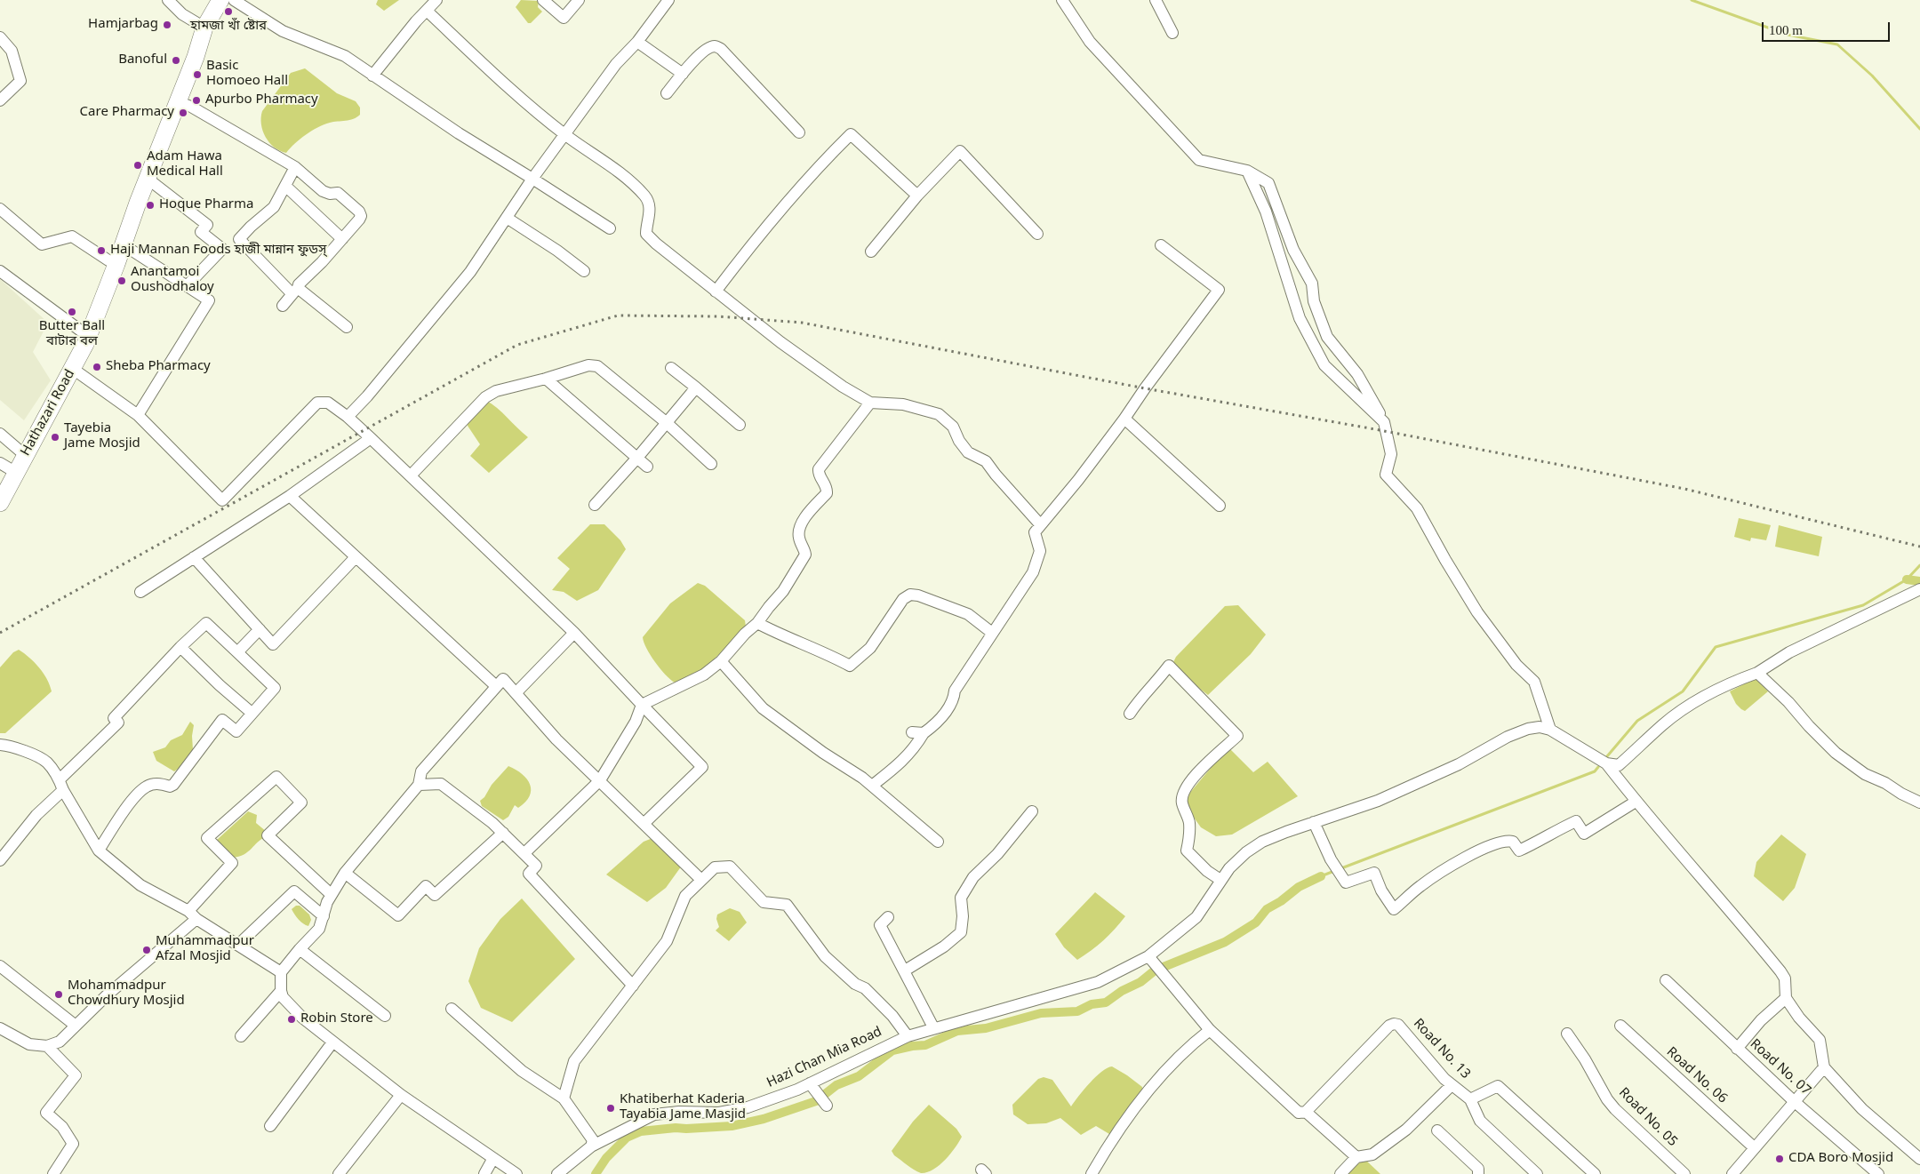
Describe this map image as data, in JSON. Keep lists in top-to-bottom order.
{
  "streets": {
    "highway": ["Hathazari Road"],
    "street": [
      "Road No. 13",
      "Hazi Chan Mia Road",
      "Road No. 07",
      "Road No. 06",
      "Road No. 05"
    ]
  },
  "places": [
    "হামজা খাঁ ষ্টোর",
    "Hamjarbag",
    "Banoful",
    "Basic Homoeo Hall",
    "Apurbo Pharmacy",
    "Care Pharmacy",
    "Adam Hawa Medical Hall",
    "Hoque Pharma",
    "Haji Mannan Foods হাজী মান্নান ফুডস্",
    "Anantamoi Oushodhaloy",
    "Butter Ball বাটার বল",
    "Sheba Pharmacy",
    "Tayebia Jame Mosjid",
    "Muhammadpur Afzal Mosjid",
    "Mohammadpur Chowdhury Mosjid",
    "Robin Store",
    "Khatiberhat Kaderia Tayabia Jame Masjid",
    "CDA Boro Mosjid"
  ],
  "scale_bar": "100 m"
}
